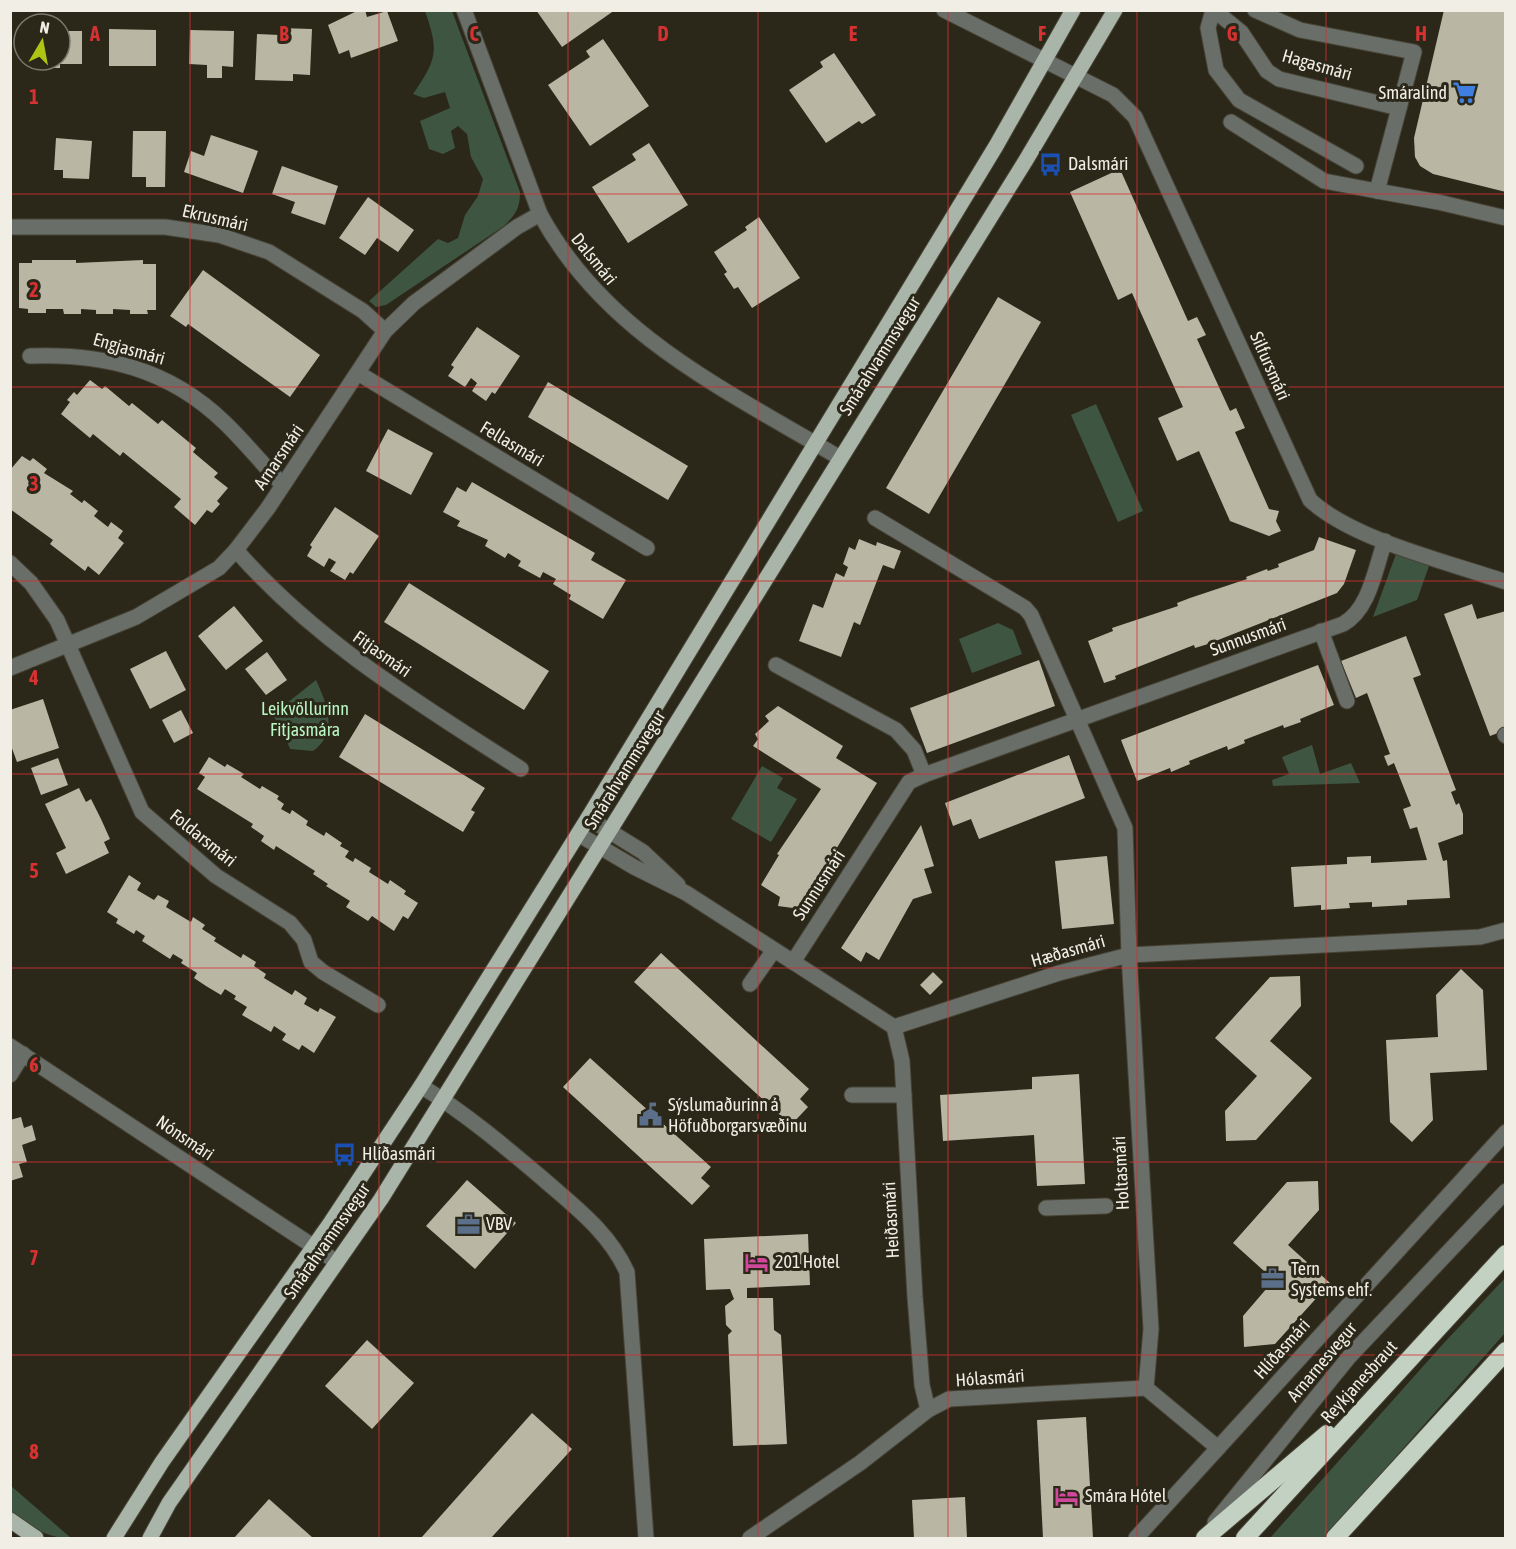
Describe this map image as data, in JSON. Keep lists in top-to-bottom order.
{
  "streets": {
    "highway": ["Reykjanesbraut"],
    "main road": ["Smárahvammsvegur"],
    "street": [
      "Hagasmári",
      "Ekrusmári",
      "Dalsmári",
      "Engjasmári",
      "Silfursmári",
      "Fellasmári",
      "Arnarsmári",
      "Sunnusmári",
      "Fitjasmári",
      "Foldarsmári",
      "Hæðasmári",
      "Nónsmári",
      "Holtasmári",
      "Heiðasmári",
      "Hlíðasmári",
      "Arnarnesvegur",
      "Hólasmári"
    ]
  },
  "crossings": [
    ["Ekrusmári", "Arnarsmári"],
    ["Dalsmári", "Smárahvammsvegur"],
    ["Dalsmári", "Arnarsmári"],
    ["Engjasmári", "Arnarsmári"],
    ["Smárahvammsvegur", "Silfursmári"],
    ["Smárahvammsvegur", "Nónsmári"],
    ["Silfursmári", "Sunnusmári"],
    ["Fellasmári", "Arnarsmári"],
    ["Arnarsmári", "Fitjasmári"],
    ["Arnarsmári", "Foldarsmári"],
    ["Hæðasmári", "Holtasmári"],
    ["Hæðasmári", "Heiðasmári"],
    ["Holtasmári", "Hólasmári"],
    ["Heiðasmári", "Hólasmári"]
  ],
  "parks": ["Leikvöllurinn Fitjasmára"],
  "places": {
    "supermarket": ["Smáralind"],
    "bus stop": ["Dalsmári", "Hlíðasmári"],
    "public building": ["Sýslumaðurinn á Höfuðborgarsvæðinu"],
    "office": ["VBV", "Tern Systems ehf."],
    "hotel": ["201 Hotel", "Smára Hótel"]
  },
  "north": "top",
  "grid": {
    "columns": [
      "A",
      "B",
      "C",
      "D",
      "E",
      "F",
      "G",
      "H"
    ],
    "rows": [
      "1",
      "2",
      "3",
      "4",
      "5",
      "6",
      "7",
      "8"
    ]
  }
}
